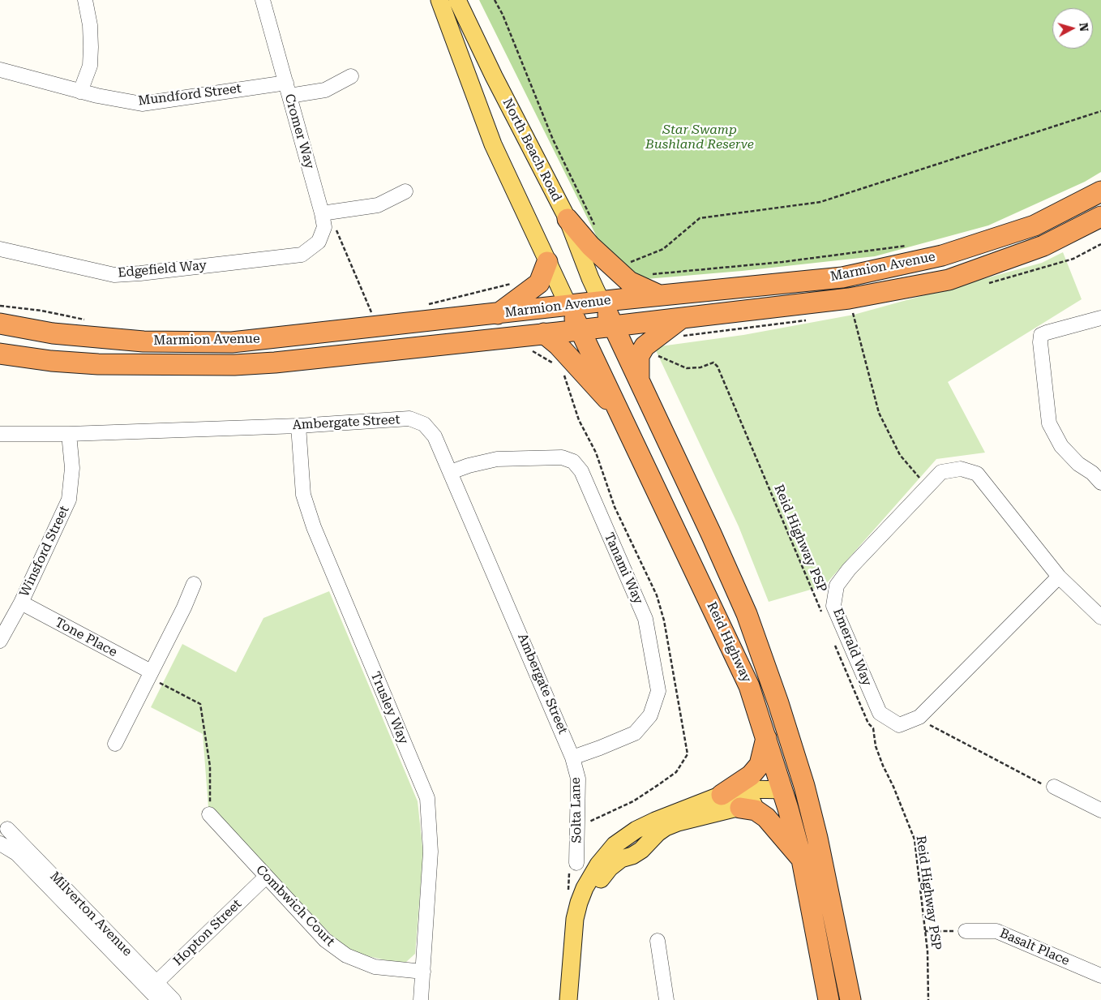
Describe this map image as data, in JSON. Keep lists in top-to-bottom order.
{
  "streets": {
    "highway": ["Marmion Avenue", "Reid Highway"],
    "main road": ["North Beach Road"],
    "street": [
      "Mundford Street",
      "Cromer Way",
      "Edgefield Way",
      "Ambergate Street",
      "Winsford Street",
      "Tanami Way",
      "Tone Place",
      "Emerald Way",
      "Trusley Way",
      "Solta Lane",
      "Combwich Court",
      "Milverton Avenue",
      "Hopton Street",
      "Basalt Place"
    ],
    "path": ["Reid Highway PSP"]
  },
  "crossings": [
    ["Mundford Street", "Cromer Way"],
    ["Cromer Way", "Edgefield Way"],
    ["North Beach Road", "Marmion Avenue"],
    ["North Beach Road", "Reid Highway"],
    ["Marmion Avenue", "Reid Highway"],
    ["Ambergate Street", "Winsford Street"],
    ["Ambergate Street", "Tanami Way"],
    ["Ambergate Street", "Trusley Way"],
    ["Ambergate Street", "Solta Lane"],
    ["Winsford Street", "Tone Place"],
    ["Tanami Way", "Solta Lane"],
    ["Trusley Way", "Combwich Court"],
    ["Combwich Court", "Hopton Street"],
    ["Milverton Avenue", "Hopton Street"]
  ],
  "parks": ["Star Swamp Bushland Reserve"],
  "north": "right"
}
